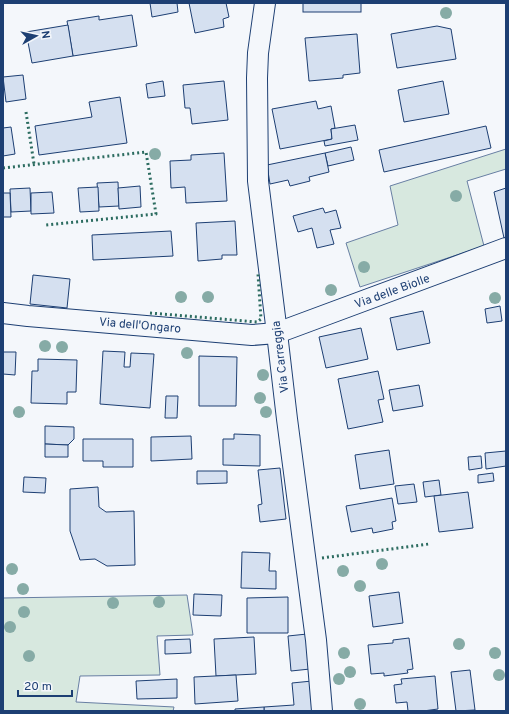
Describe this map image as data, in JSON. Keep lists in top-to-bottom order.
{
  "streets": {
    "street": ["Via delle Biolle", "Via dell'Ongaro", "Via Carreggia"]
  },
  "crossings": [
    ["Via delle Biolle", "Via dell'Ongaro"],
    ["Via delle Biolle", "Via Carreggia"],
    ["Via dell'Ongaro", "Via Carreggia"]
  ],
  "scale_bar": "20 m",
  "north": "right"
}
